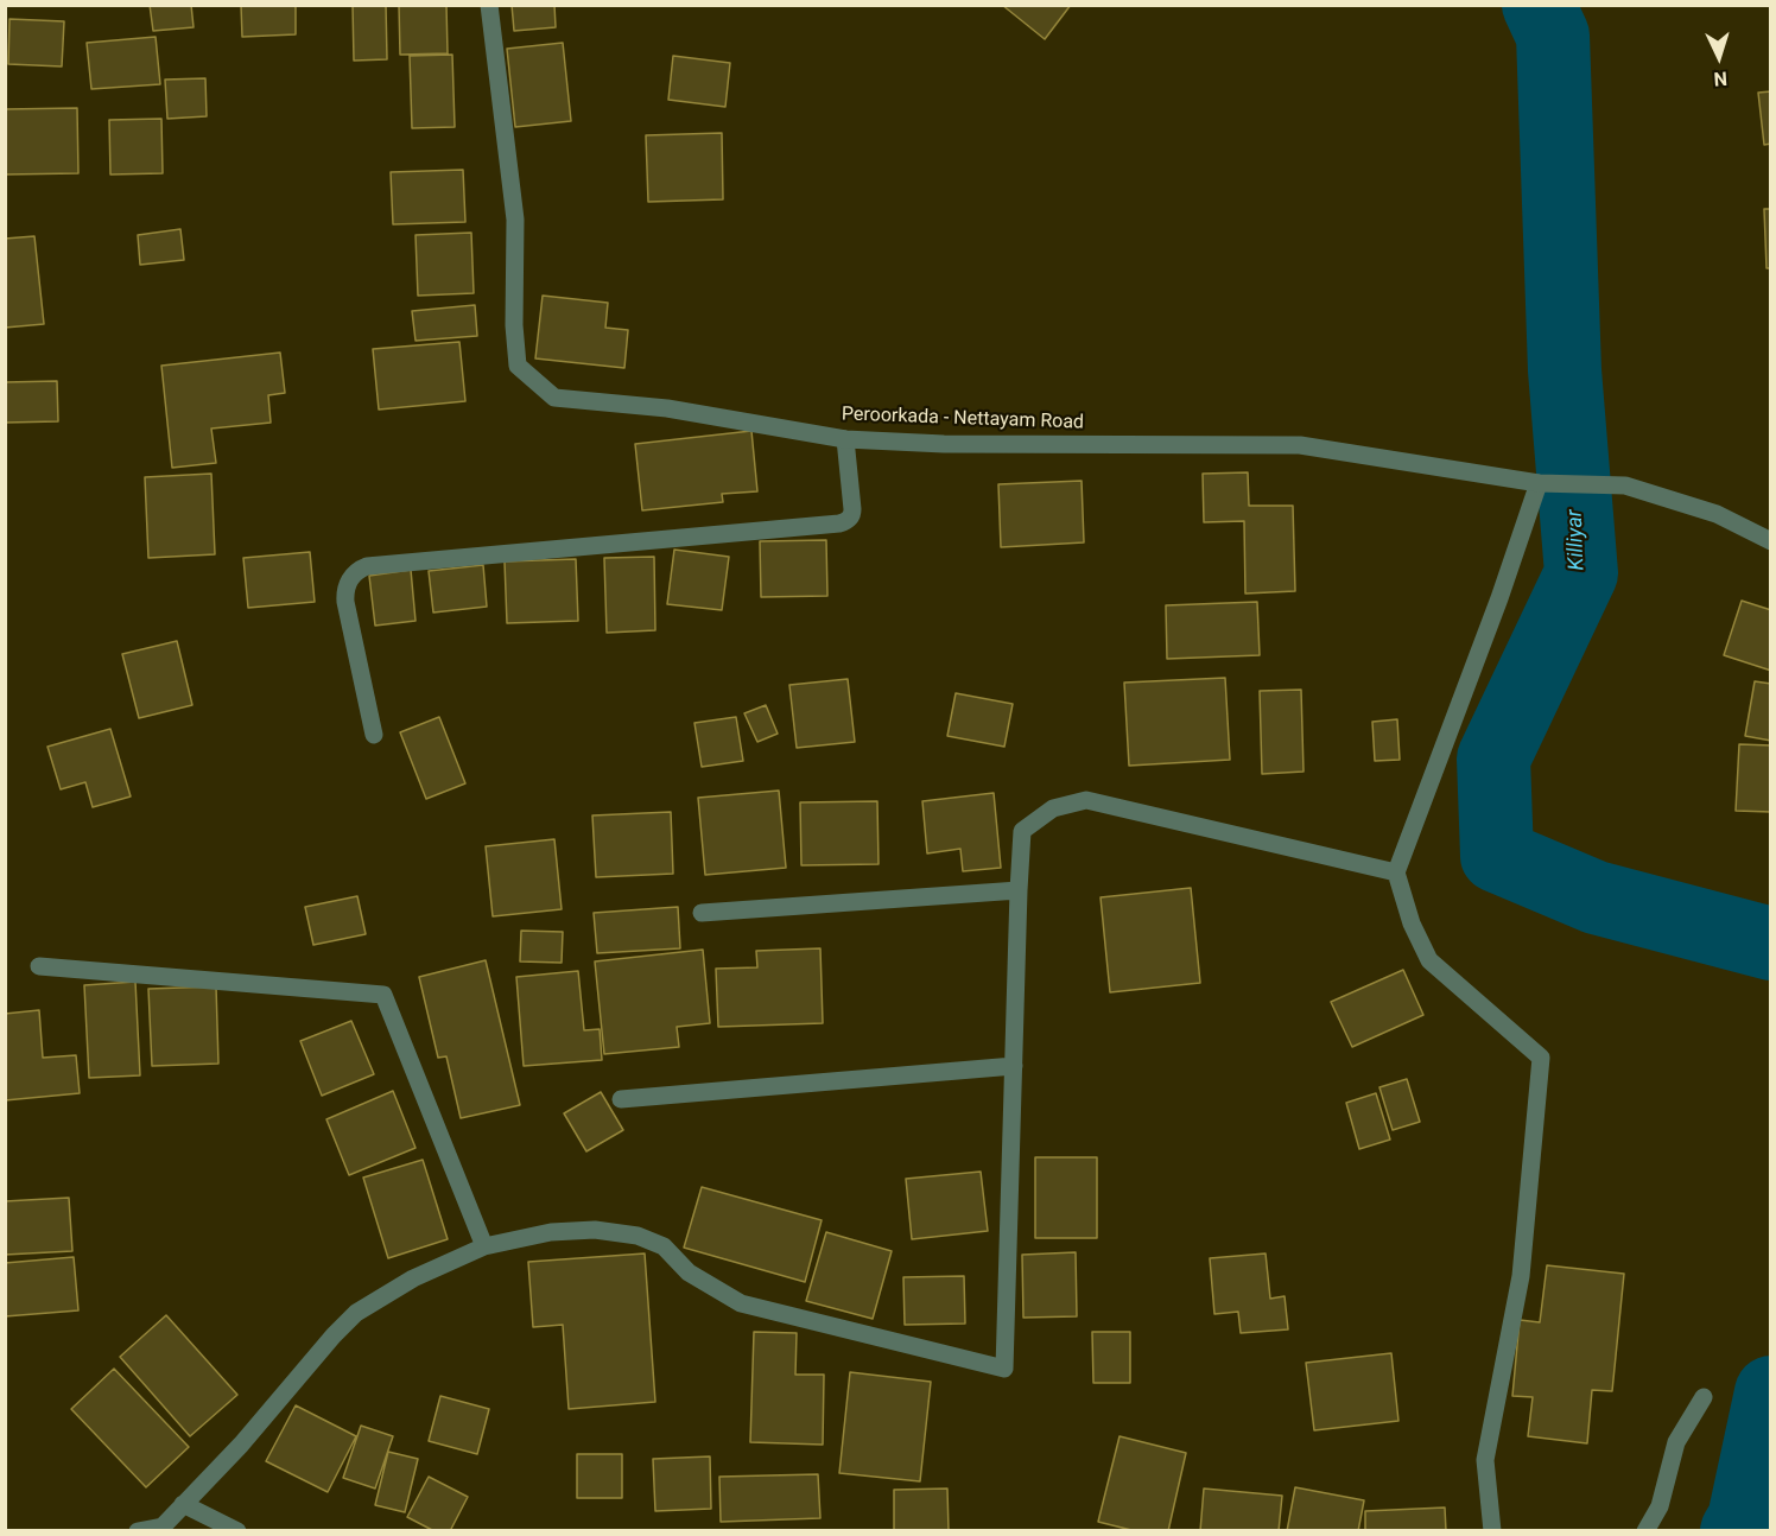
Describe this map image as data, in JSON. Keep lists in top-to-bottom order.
{
  "streets": {
    "street": ["Peroorkada - Nettayam Road"]
  },
  "water": ["Killiyar"],
  "north": "bottom"
}
